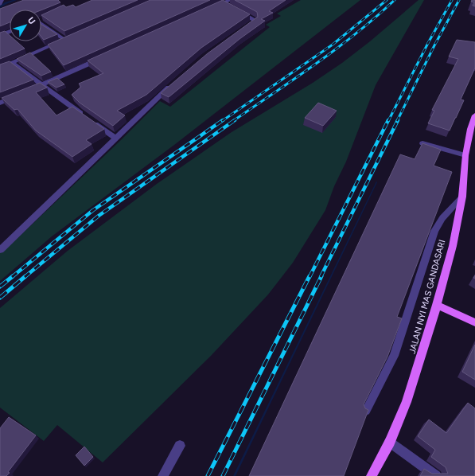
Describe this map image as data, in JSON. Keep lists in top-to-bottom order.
{
  "streets": {
    "main road": ["JALAN NYI MAS GANDASARI"]
  },
  "north": "top right"
}
